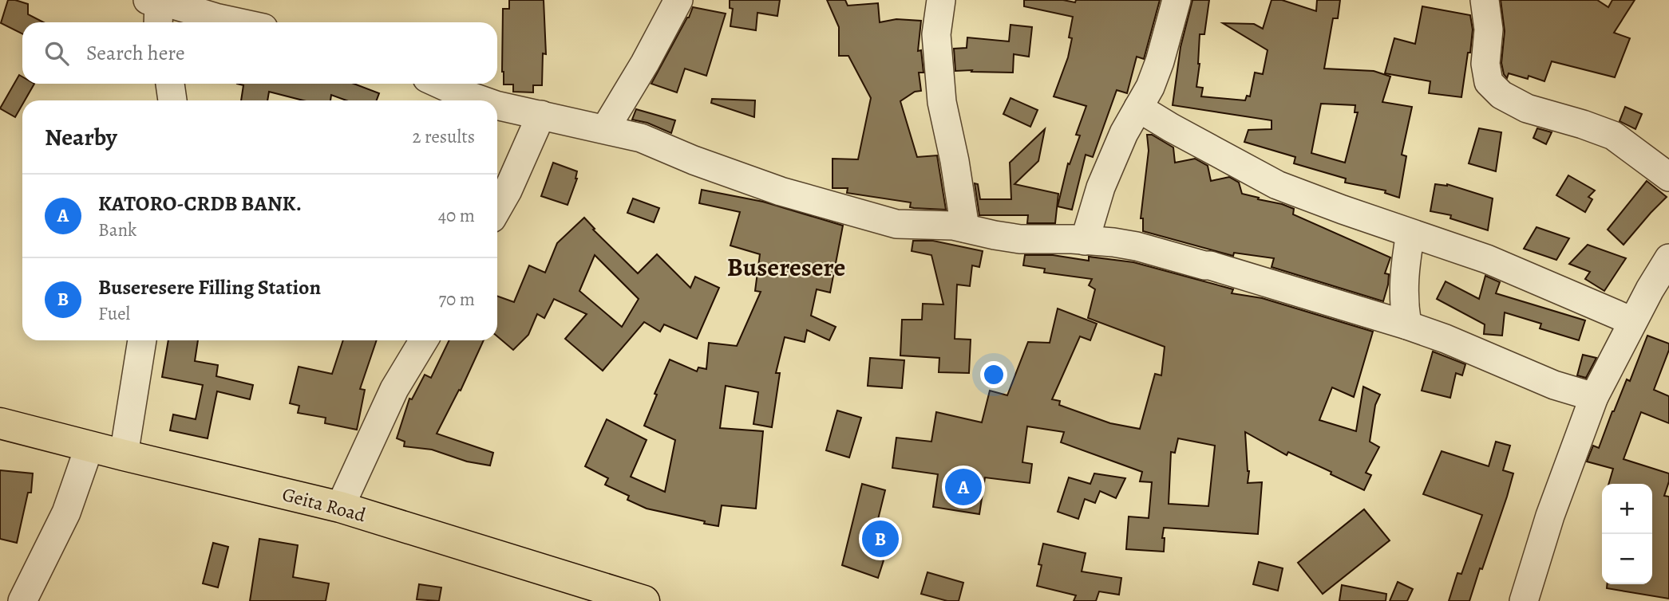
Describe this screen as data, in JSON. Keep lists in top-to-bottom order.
{
  "streets": {
    "highway": ["Geita Road"]
  },
  "districts": ["Buseresere"],
  "page": {
    "search": "Search here",
    "heading": ["Nearby", "2 results"],
    "list": [
      {
        "mark": "A",
        "name": "KATORO-CRDB BANK.",
        "note": "Bank",
        "value": "40 m"
      },
      {
        "mark": "B",
        "name": "Buseresere Filling Station",
        "note": "Fuel",
        "value": "70 m"
      }
    ],
    "pins": ["A", "B"],
    "map_buttons": ["+", "−"]
  }
}
